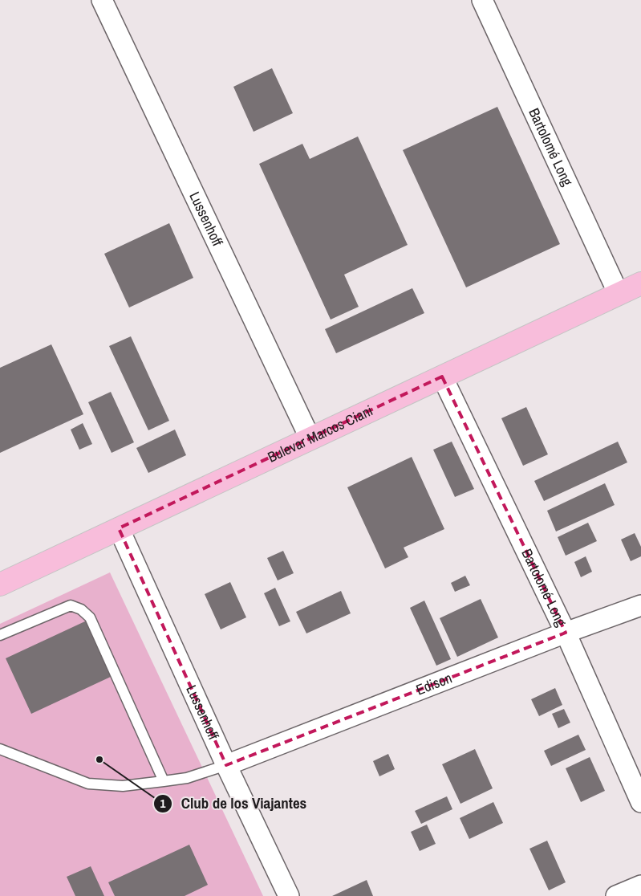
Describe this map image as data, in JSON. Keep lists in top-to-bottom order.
{
  "streets": {
    "highway": ["Bulevar Marcos Ciani"],
    "street": ["Bartolomé Long", "Lussenhoff", "Edison"]
  },
  "crossings": [
    ["Bartolomé Long", "Bulevar Marcos Ciani"],
    ["Bartolomé Long", "Edison"],
    ["Lussenhoff", "Bulevar Marcos Ciani"],
    ["Lussenhoff", "Edison"]
  ],
  "places": ["Club de los Viajantes"]
}
